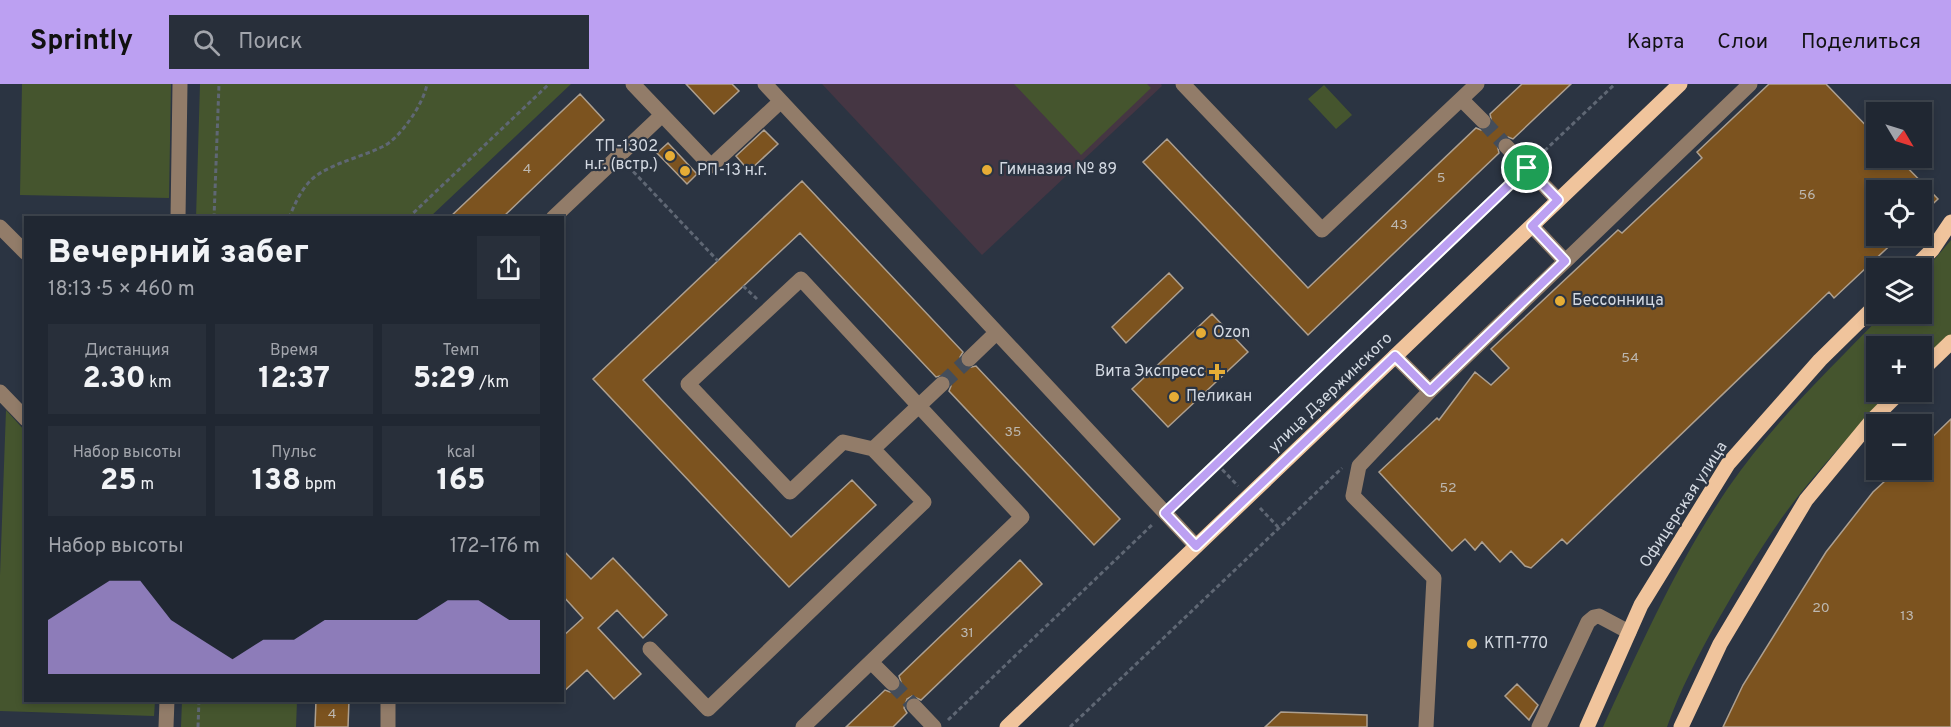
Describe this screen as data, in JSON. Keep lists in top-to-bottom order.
{
  "streets": {
    "main road": ["улица Дзержинского", "Офицерская улица"]
  },
  "places": {
    "other": [
      "ТП-1302 н.г. (встр.)",
      "Гимназия № 89",
      "РП-13 н.г.",
      "Бессонница",
      "Ozon",
      "Пеликан",
      "КТП-770"
    ],
    "health": ["Вита Экспресс"]
  },
  "house_numbers": [
    "4",
    "5",
    "56",
    "43",
    "54",
    "35",
    "52",
    "20",
    "13",
    "31",
    "4"
  ],
  "north": "bottom right",
  "page": {
    "header": "Sprintly",
    "search": "Поиск",
    "nav": ["Карта", "Слои", "Поделиться"],
    "map_buttons": ["+", "−"],
    "heading": ["Вечерний забег", "18:13 · 5 × 460 m"],
    "stats": [
      ["Дистанция", "2.30 km"],
      ["Время", "12:37"],
      ["Темп", "5:29 /km"],
      ["Набор высоты", "25 m"],
      ["Пульс", "138 bpm"],
      ["kcal", "165"]
    ],
    "chart": ["Набор высоты", "172–176 m"]
  }
}
